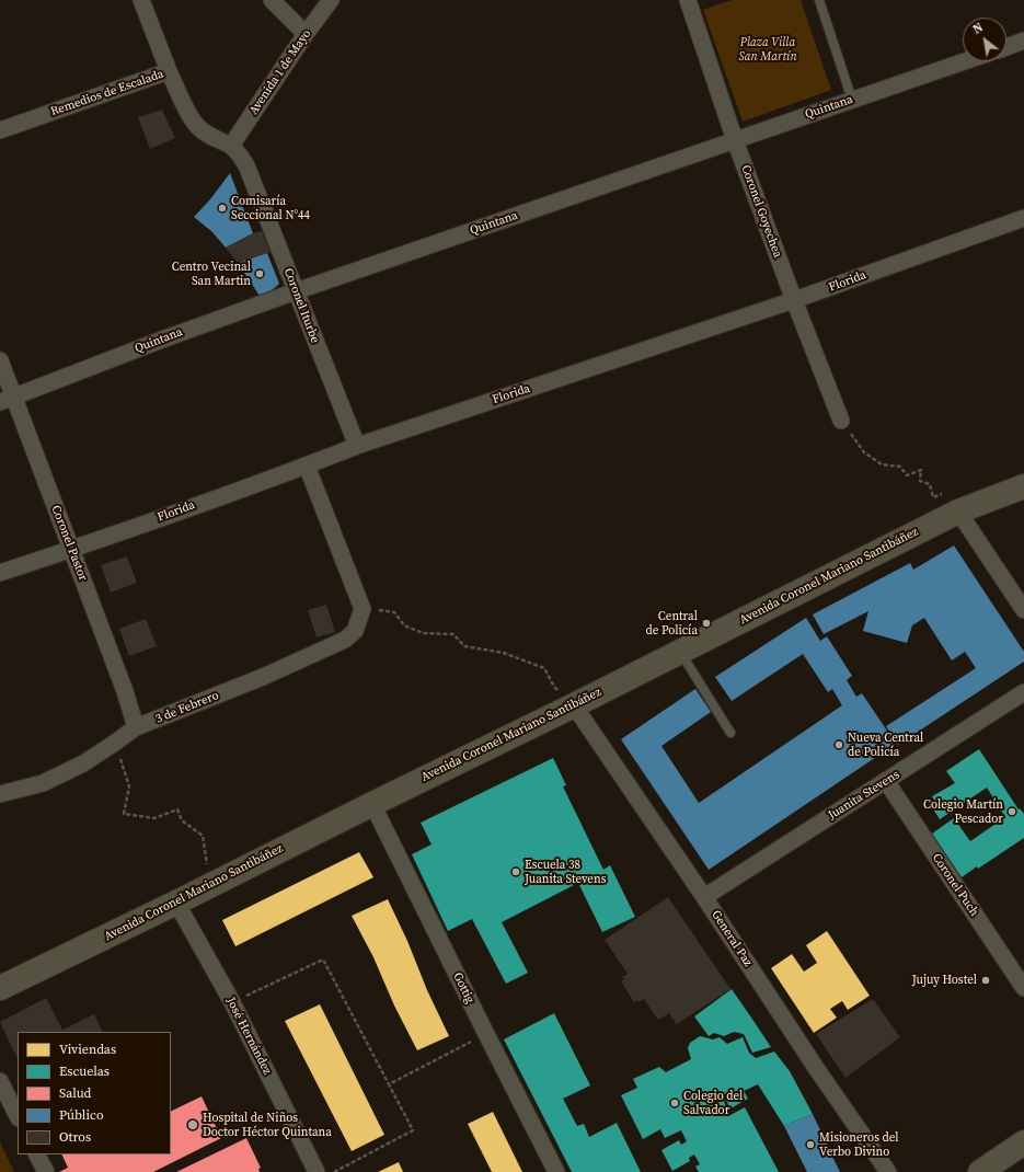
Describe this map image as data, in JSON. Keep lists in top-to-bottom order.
{
  "streets": {
    "main road": ["Avenida Coronel Mariano Santibáñez"],
    "street": [
      "Avenida 1 de Mayo",
      "Remedios de Escalada",
      "Quintana",
      "Coronel Goyechea",
      "Florida",
      "Coronel Iturbe",
      "Coronel Pastor",
      "3 de Febrero",
      "Juanita Stevens",
      "Coronel Puch",
      "General Paz",
      "Gottig",
      "José Hernández"
    ]
  },
  "crossings": [
    ["Avenida 1 de Mayo", "Remedios de Escalada"],
    ["Remedios de Escalada", "Coronel Iturbe"],
    ["Quintana", "Coronel Goyechea"],
    ["Quintana", "Coronel Iturbe"],
    ["Quintana", "Coronel Pastor"],
    ["Coronel Goyechea", "Florida"],
    ["Florida", "Coronel Iturbe"],
    ["Florida", "Coronel Pastor"],
    ["Florida", "3 de Febrero"],
    ["Coronel Pastor", "3 de Febrero"],
    ["Avenida Coronel Mariano Santibáñez", "General Paz"],
    ["Avenida Coronel Mariano Santibáñez", "Gottig"],
    ["Avenida Coronel Mariano Santibáñez", "José Hernández"],
    ["Juanita Stevens", "Coronel Puch"],
    ["Juanita Stevens", "General Paz"]
  ],
  "parks": ["Plaza Villa San Martín"],
  "places": [
    "Comisaría Seccional N°44",
    "Centro Vecinal San Martin",
    "Central de Policía",
    "Nueva Central de Policía",
    "Colegio Martín Pescador",
    "Escuela 38 Juanita Stevens",
    "Jujuy Hostel",
    "Colegio del Salvador",
    "Hospital de Niños Doctor Héctor Quintana",
    "Misioneros del Verbo Divino"
  ],
  "legend": [
    "Viviendas",
    "Escuelas",
    "Salud",
    "Público",
    "Otros"
  ],
  "north": "top left"
}
